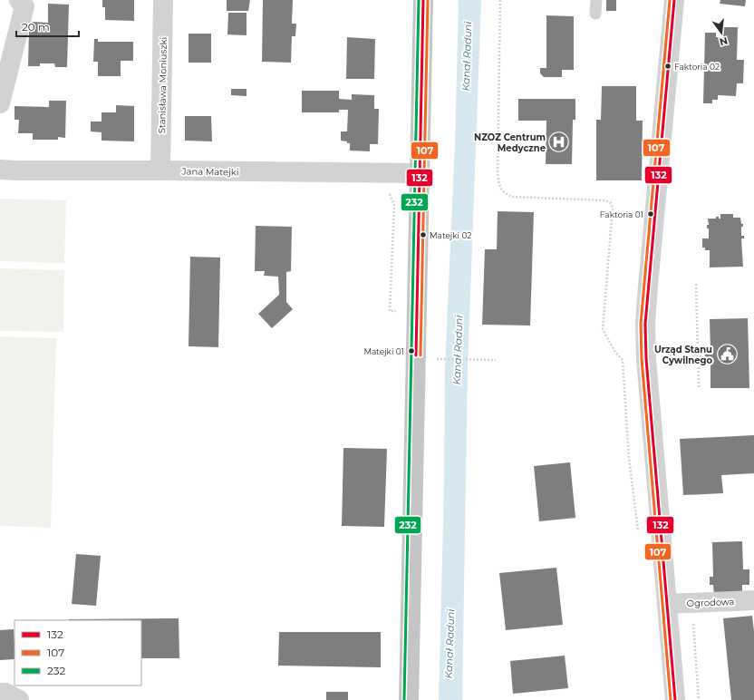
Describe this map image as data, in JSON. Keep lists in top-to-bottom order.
{
  "streets": {
    "street": ["Stanisława Moniuszki", "Jana Matejki", "Ogrodowa"]
  },
  "crossings": [
    ["Stanisława Moniuszki", "Jana Matejki"]
  ],
  "water": ["Kanał Raduni"],
  "places": {
    "other": [
      "Faktoria 02",
      "Faktoria 01",
      "Matejki 02",
      "Matejki 01"
    ],
    "hospital": ["NZOZ Centrum Medyczne"],
    "public building": ["Urząd Stanu Cywilnego"]
  },
  "lines": ["transit line 132", "transit line 107", "transit line 232"],
  "legend": ["132", "107", "232"],
  "scale_bar": "20 m",
  "north": "bottom"
}
